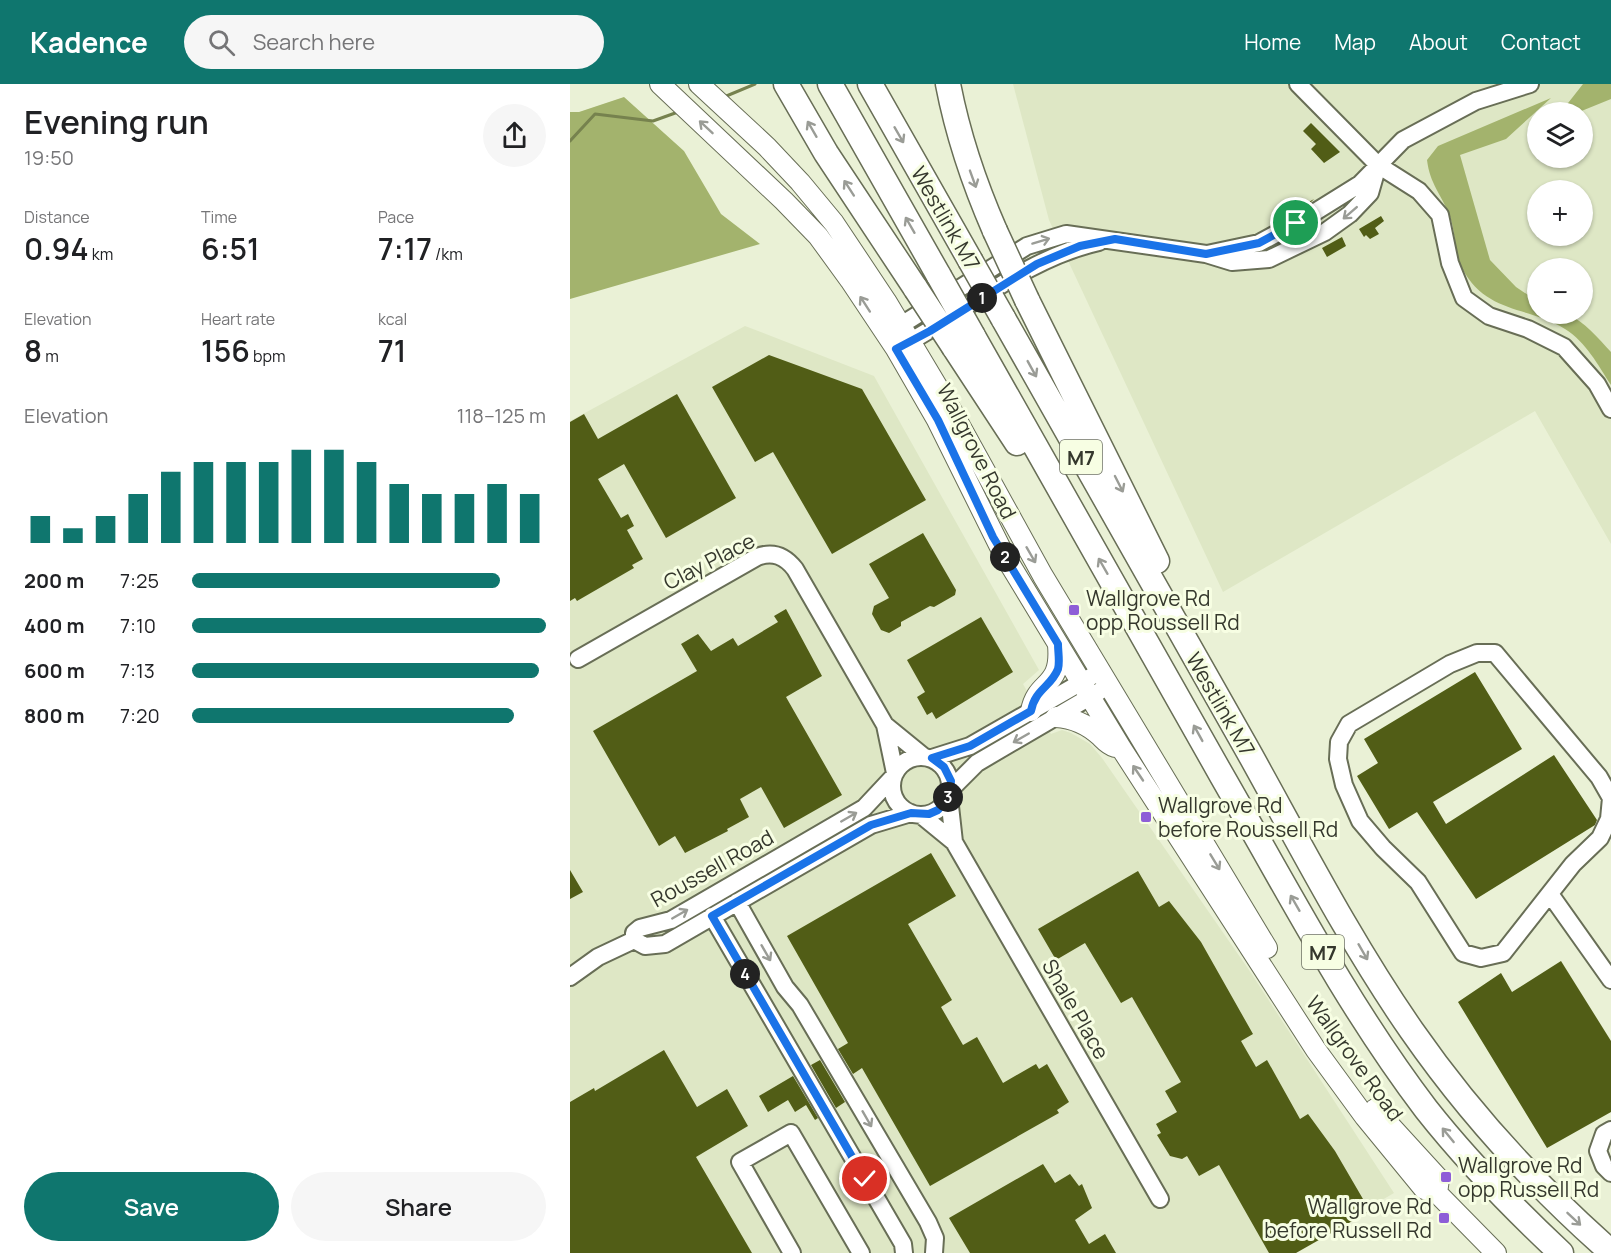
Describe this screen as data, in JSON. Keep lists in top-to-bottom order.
{
  "streets": {
    "highway": ["Westlink M7", "M7"],
    "main road": ["Wallgrove Road"],
    "street": ["Clay Place", "Roussell Road", "Shale Place"]
  },
  "crossings": [
    ["Westlink M7", "M7"],
    ["Clay Place", "Roussell Road"],
    ["Clay Place", "Shale Place"],
    ["Roussell Road", "Shale Place"]
  ],
  "places": {
    "transit": [
      "Wallgrove Rd opp Roussell Rd",
      "Wallgrove Rd before Roussell Rd",
      "Wallgrove Rd opp Russell Rd",
      "Wallgrove Rd before Russell Rd"
    ]
  },
  "page": {
    "header": "Kadence",
    "search": "Search here",
    "nav": [
      "Home",
      "Map",
      "About",
      "Contact"
    ],
    "heading": ["Evening run", "19:50"],
    "map_buttons": ["+", "−"],
    "stats": [
      ["Distance", "0.94 km"],
      ["Time", "6:51"],
      ["Pace", "7:17 /km"],
      ["Elevation", "8 m"],
      ["Heart rate", "156 bpm"],
      ["kcal", "71"]
    ],
    "pins": [
      "1",
      "2",
      "3",
      "4"
    ],
    "chart": ["Elevation", "118–125 m"],
    "list": [
      {
        "name": "200 m",
        "note": "7:25"
      },
      {
        "name": "400 m",
        "note": "7:10"
      },
      {
        "name": "600 m",
        "note": "7:13"
      },
      {
        "name": "800 m",
        "note": "7:20"
      }
    ],
    "buttons": ["Save", "Share"]
  }
}
